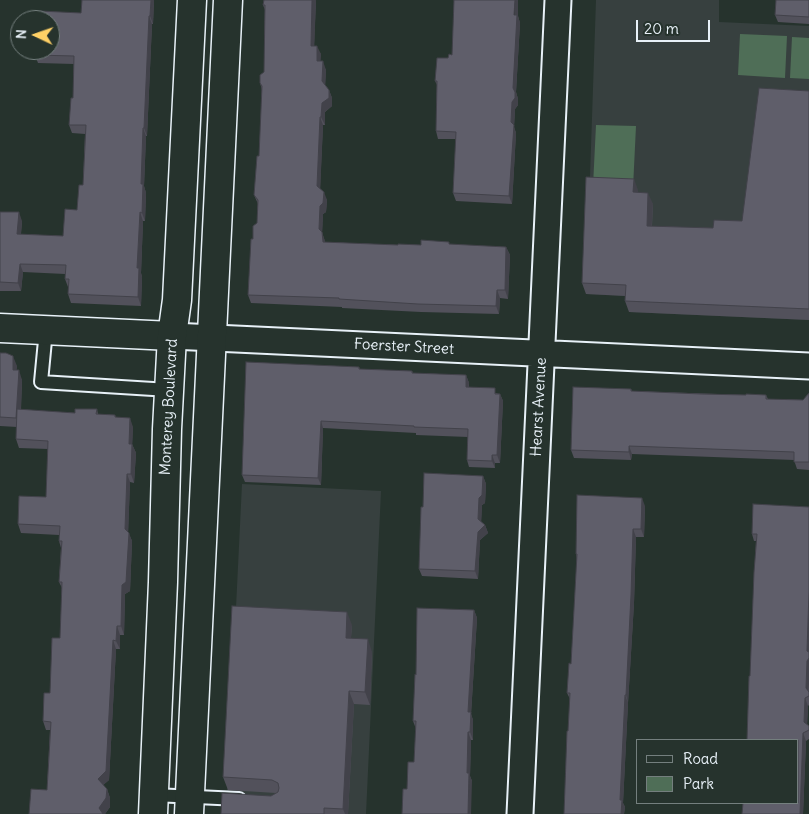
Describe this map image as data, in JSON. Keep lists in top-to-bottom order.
{
  "streets": {
    "main road": ["Foerster Street", "Monterey Boulevard"],
    "street": ["Hearst Avenue"]
  },
  "crossings": [
    ["Foerster Street", "Monterey Boulevard"],
    ["Foerster Street", "Hearst Avenue"]
  ],
  "legend": ["Road", "Park"],
  "scale_bar": "20 m",
  "north": "left"
}
